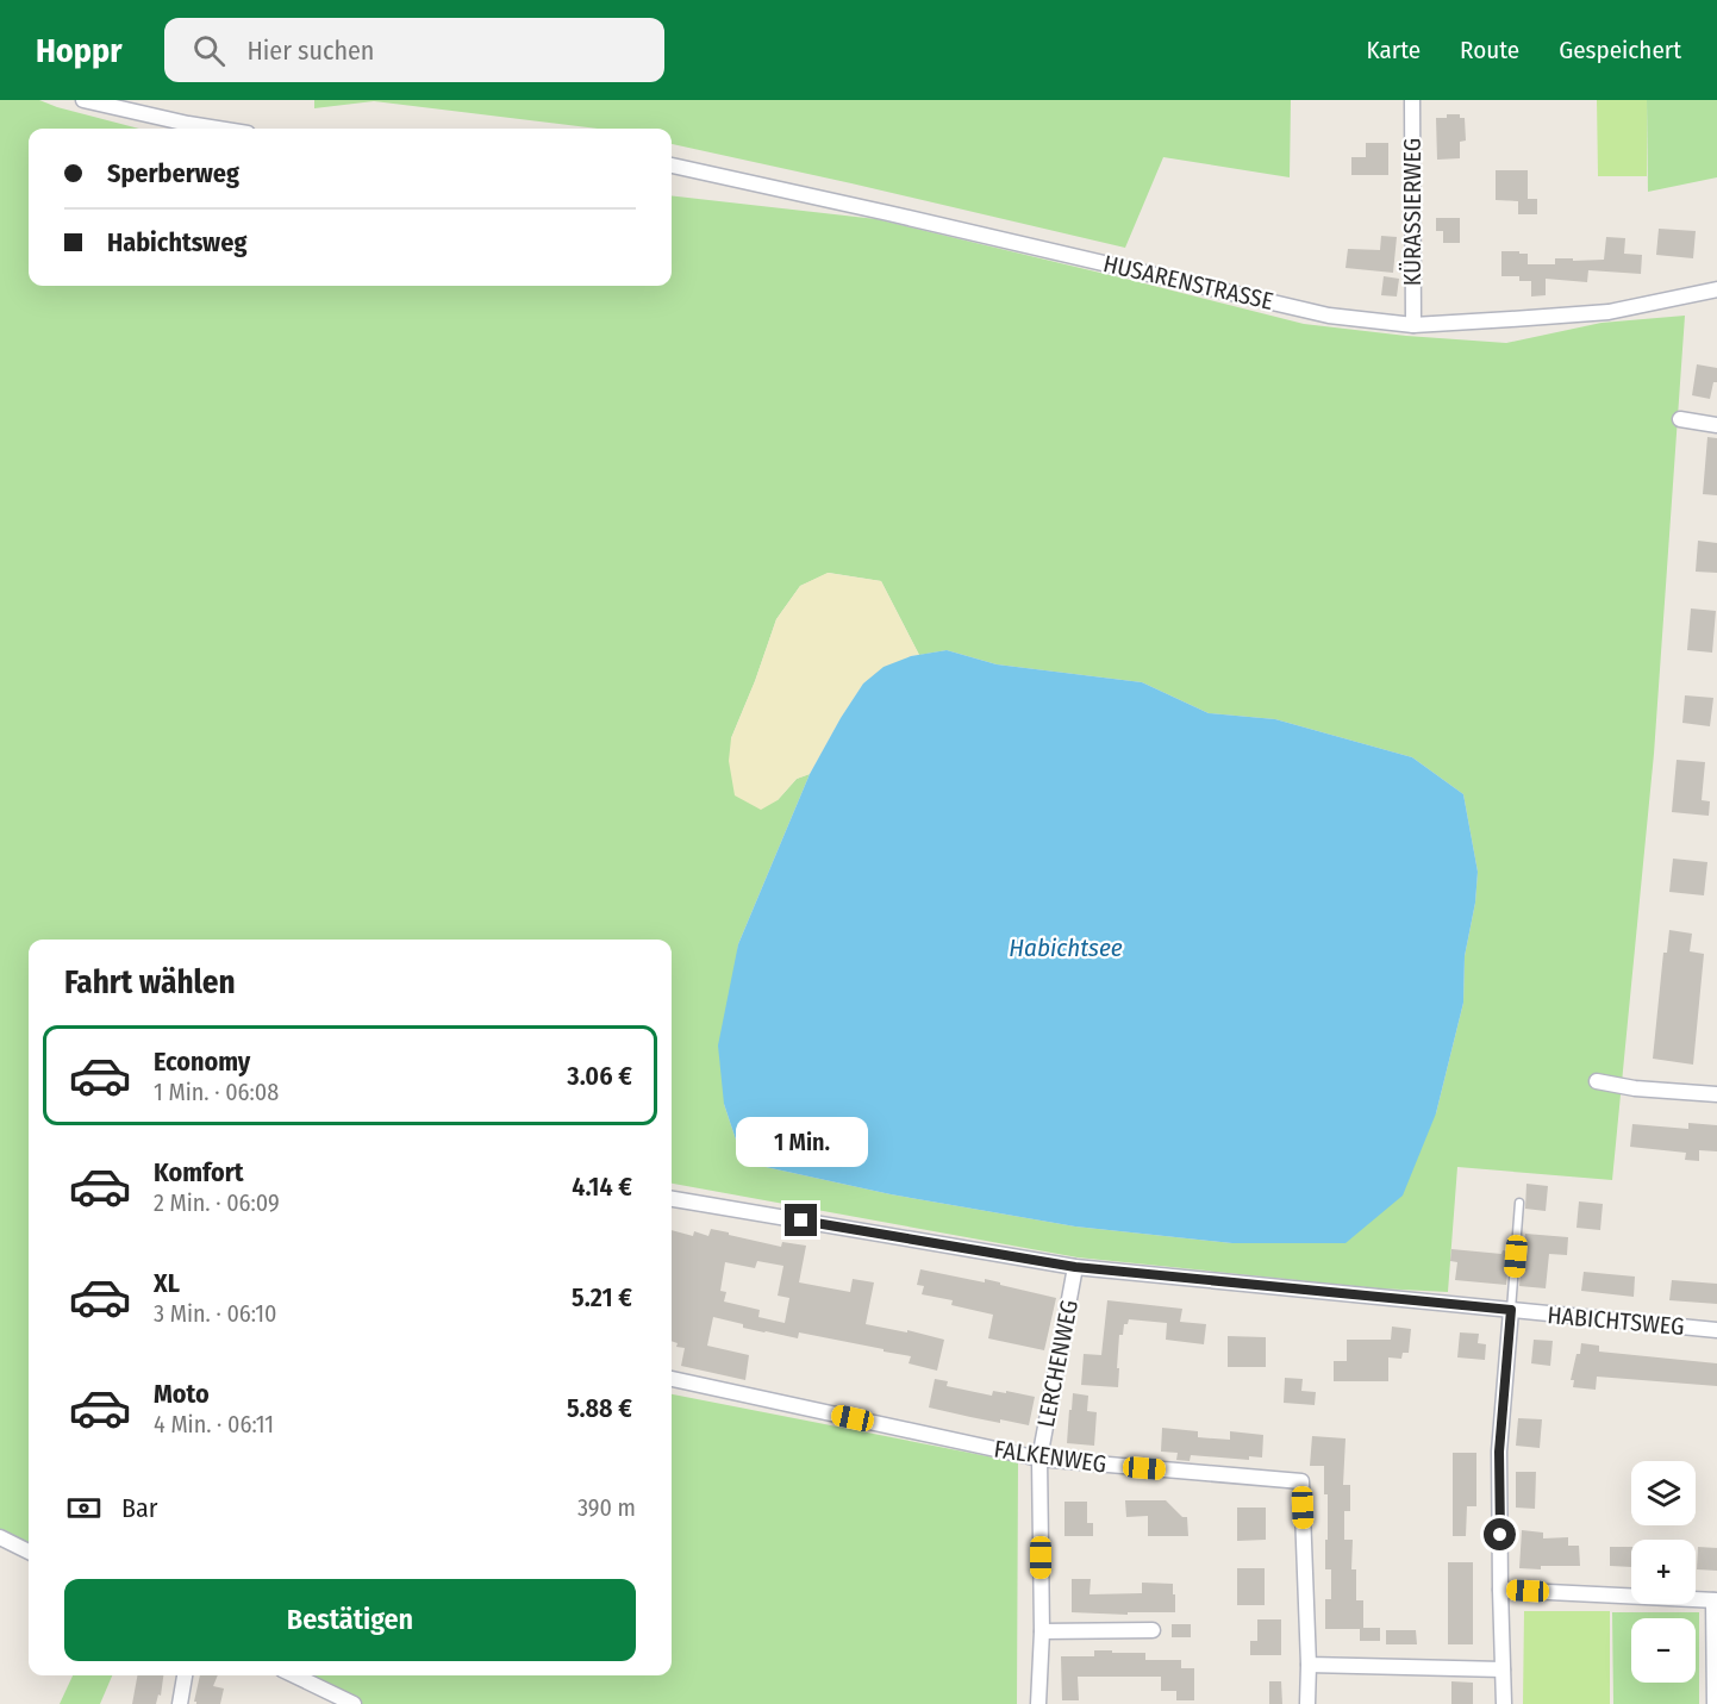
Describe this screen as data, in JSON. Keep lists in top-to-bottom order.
{
  "streets": {
    "street": [
      "KÜRASSIERWEG",
      "HUSARENSTRASSE",
      "HABICHTSWEG",
      "LERCHENWEG",
      "FALKENWEG"
    ]
  },
  "crossings": [
    ["KÜRASSIERWEG", "HUSARENSTRASSE"],
    ["HABICHTSWEG", "LERCHENWEG"],
    ["LERCHENWEG", "FALKENWEG"]
  ],
  "water": ["Habichtsee"],
  "page": {
    "header": "Hoppr",
    "search": "Hier suchen",
    "nav": ["Karte", "Route", "Gespeichert"],
    "banner": ["Sperberweg", "Habichtsweg"],
    "heading": "Fahrt wählen",
    "list": [
      {
        "name": "Economy",
        "note": "1 Min. · 06:08",
        "value": "3.06 €"
      },
      {
        "name": "Komfort",
        "note": "2 Min. · 06:09",
        "value": "4.14 €"
      },
      {
        "name": "XL",
        "note": "3 Min. · 06:10",
        "value": "5.21 €"
      },
      {
        "name": "Moto",
        "note": "4 Min. · 06:11",
        "value": "5.88 €"
      }
    ],
    "bubble": "1 Min.",
    "map_buttons": ["+", "−"],
    "pay": ["Bar", "390 m"],
    "buttons": "Bestätigen"
  }
}
